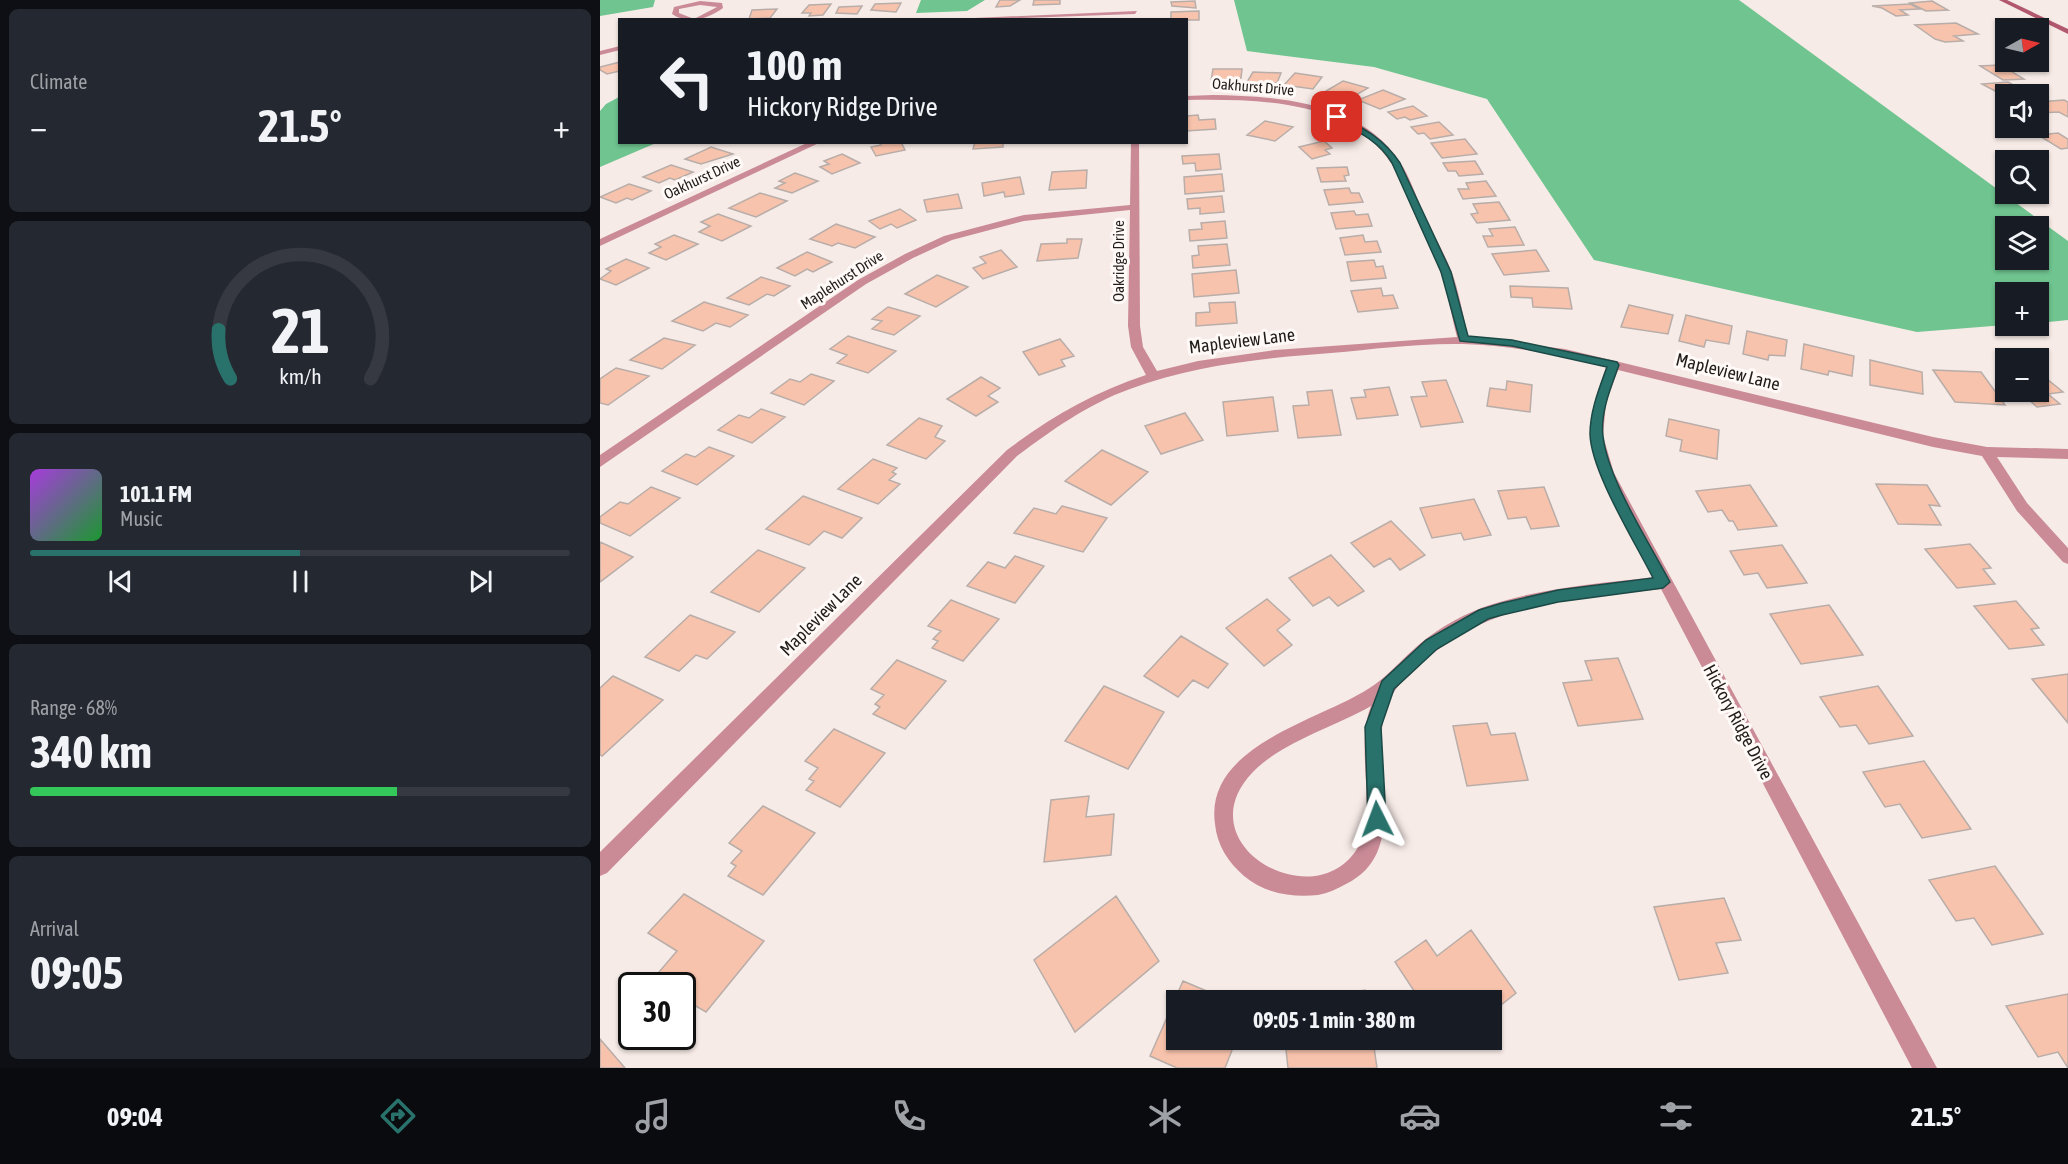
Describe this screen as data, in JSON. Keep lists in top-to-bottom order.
{
  "streets": {
    "street": [
      "Oakhurst Drive",
      "Oakridge Drive",
      "Maplehurst Drive",
      "Mapleview Lane",
      "Hickory Ridge Drive"
    ]
  },
  "crossings": [
    ["Oakhurst Drive", "Mapleview Lane"],
    ["Oakridge Drive", "Maplehurst Drive"],
    ["Oakridge Drive", "Mapleview Lane"],
    ["Mapleview Lane", "Hickory Ridge Drive"]
  ],
  "north": "right",
  "page": {
    "tile": [
      "Climate",
      ["Range · 68%", "340 km"],
      ["Arrival", "09:05"]
    ],
    "map_buttons": ["+", "−"],
    "turn": ["100 m", "Hickory Ridge Drive"],
    "heat": ["−", "21.5°", "+"],
    "song": ["101.1 FM", "Music"],
    "limit": "30",
    "trip": "09:05 · 1 min · 380 m",
    "tabs": ["09:04", "21.5°"],
    "gauge": ["21", "km/h"]
  }
}
